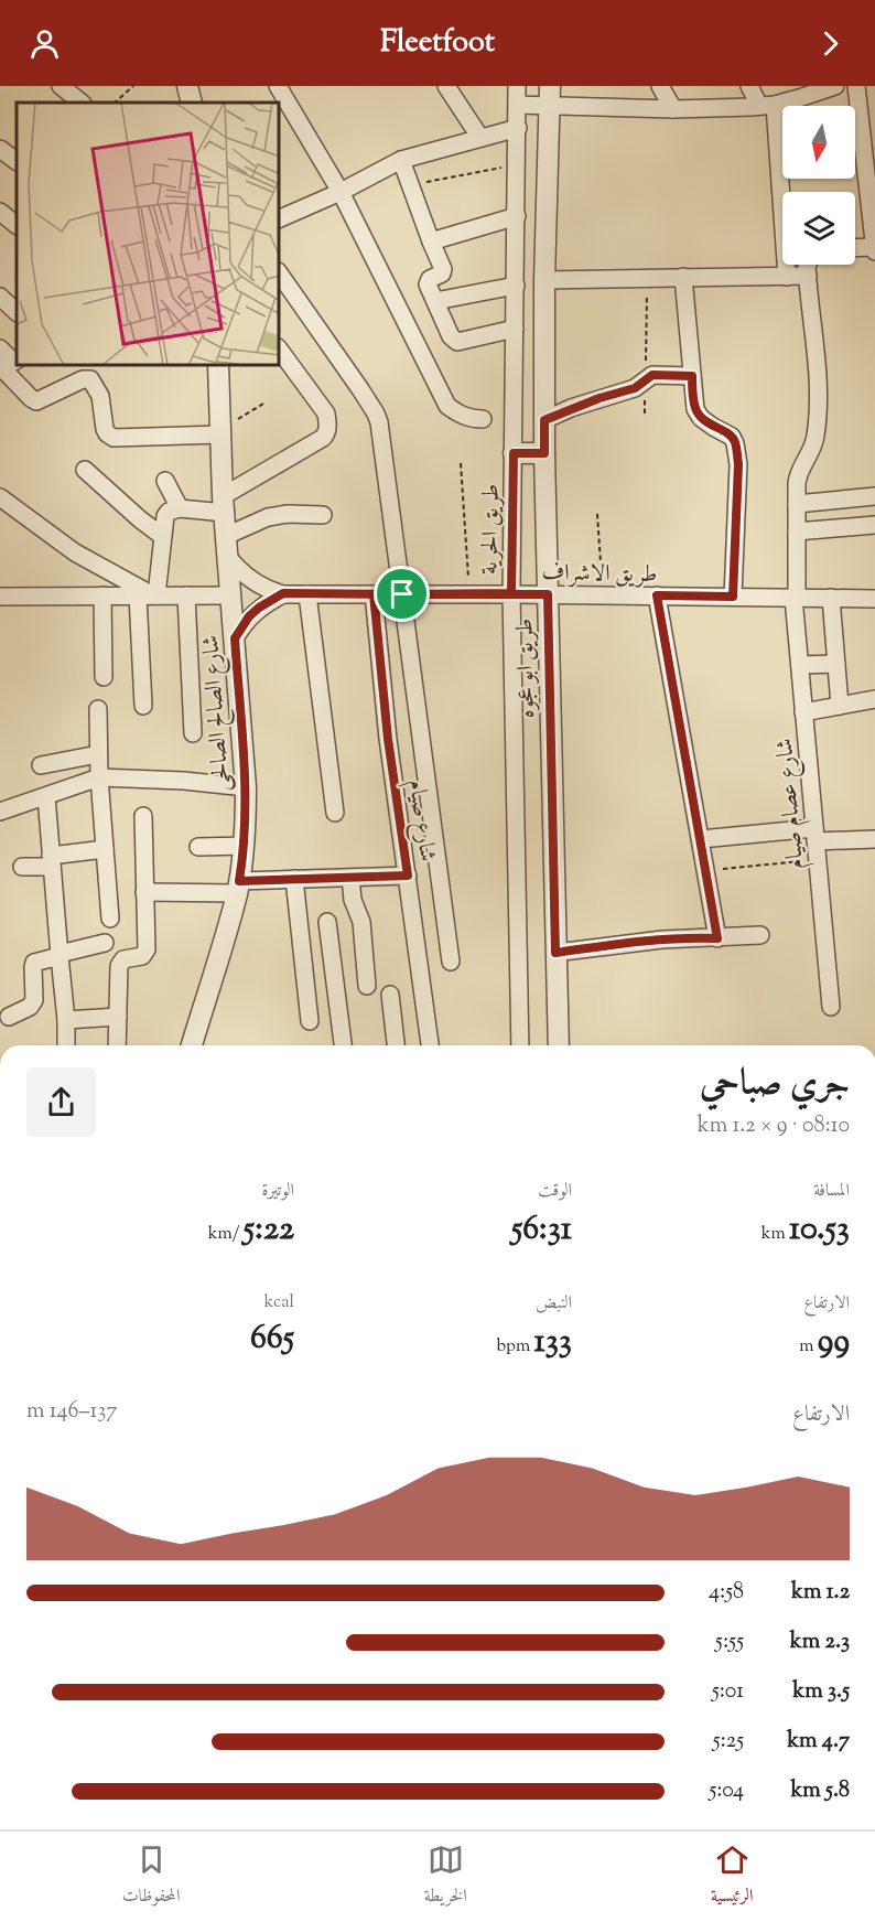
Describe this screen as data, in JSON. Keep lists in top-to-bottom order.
{
  "streets": {
    "street": [
      "طريق الحرية",
      "طريق الاشراف",
      "طريق ابو عجوه",
      "شارع الصالح الصالحى",
      "شارع عصام صيام",
      "شارع صيام"
    ]
  },
  "crossings": [
    ["طريق الحرية", "طريق الاشراف"],
    ["طريق الاشراف", "طريق ابو عجوه"],
    ["طريق الاشراف", "شارع الصالح الصالحى"],
    ["طريق الاشراف", "شارع عصام صيام"],
    ["طريق الاشراف", "شارع صيام"]
  ],
  "north": "bottom",
  "page": {
    "header": "Fleetfoot",
    "heading": ["جري صباحي", "08:10 · 9 × 1.2 km"],
    "stats": [
      ["المسافة", "10.53 km"],
      ["الوقت", "56:31"],
      ["الوتيرة", "5:22 /km"],
      ["الارتفاع", "99 m"],
      ["النبض", "133 bpm"],
      ["kcal", "665"]
    ],
    "chart": ["الارتفاع", "137–146 m"],
    "list": [
      {
        "name": "1.2 km",
        "note": "4:58"
      },
      {
        "name": "2.3 km",
        "note": "5:55"
      },
      {
        "name": "3.5 km",
        "note": "5:01"
      },
      {
        "name": "4.7 km",
        "note": "5:25"
      },
      {
        "name": "5.8 km",
        "note": "5:04"
      }
    ],
    "tabs": ["الرئيسية", "الخريطة", "المحفوظات"]
  }
}
